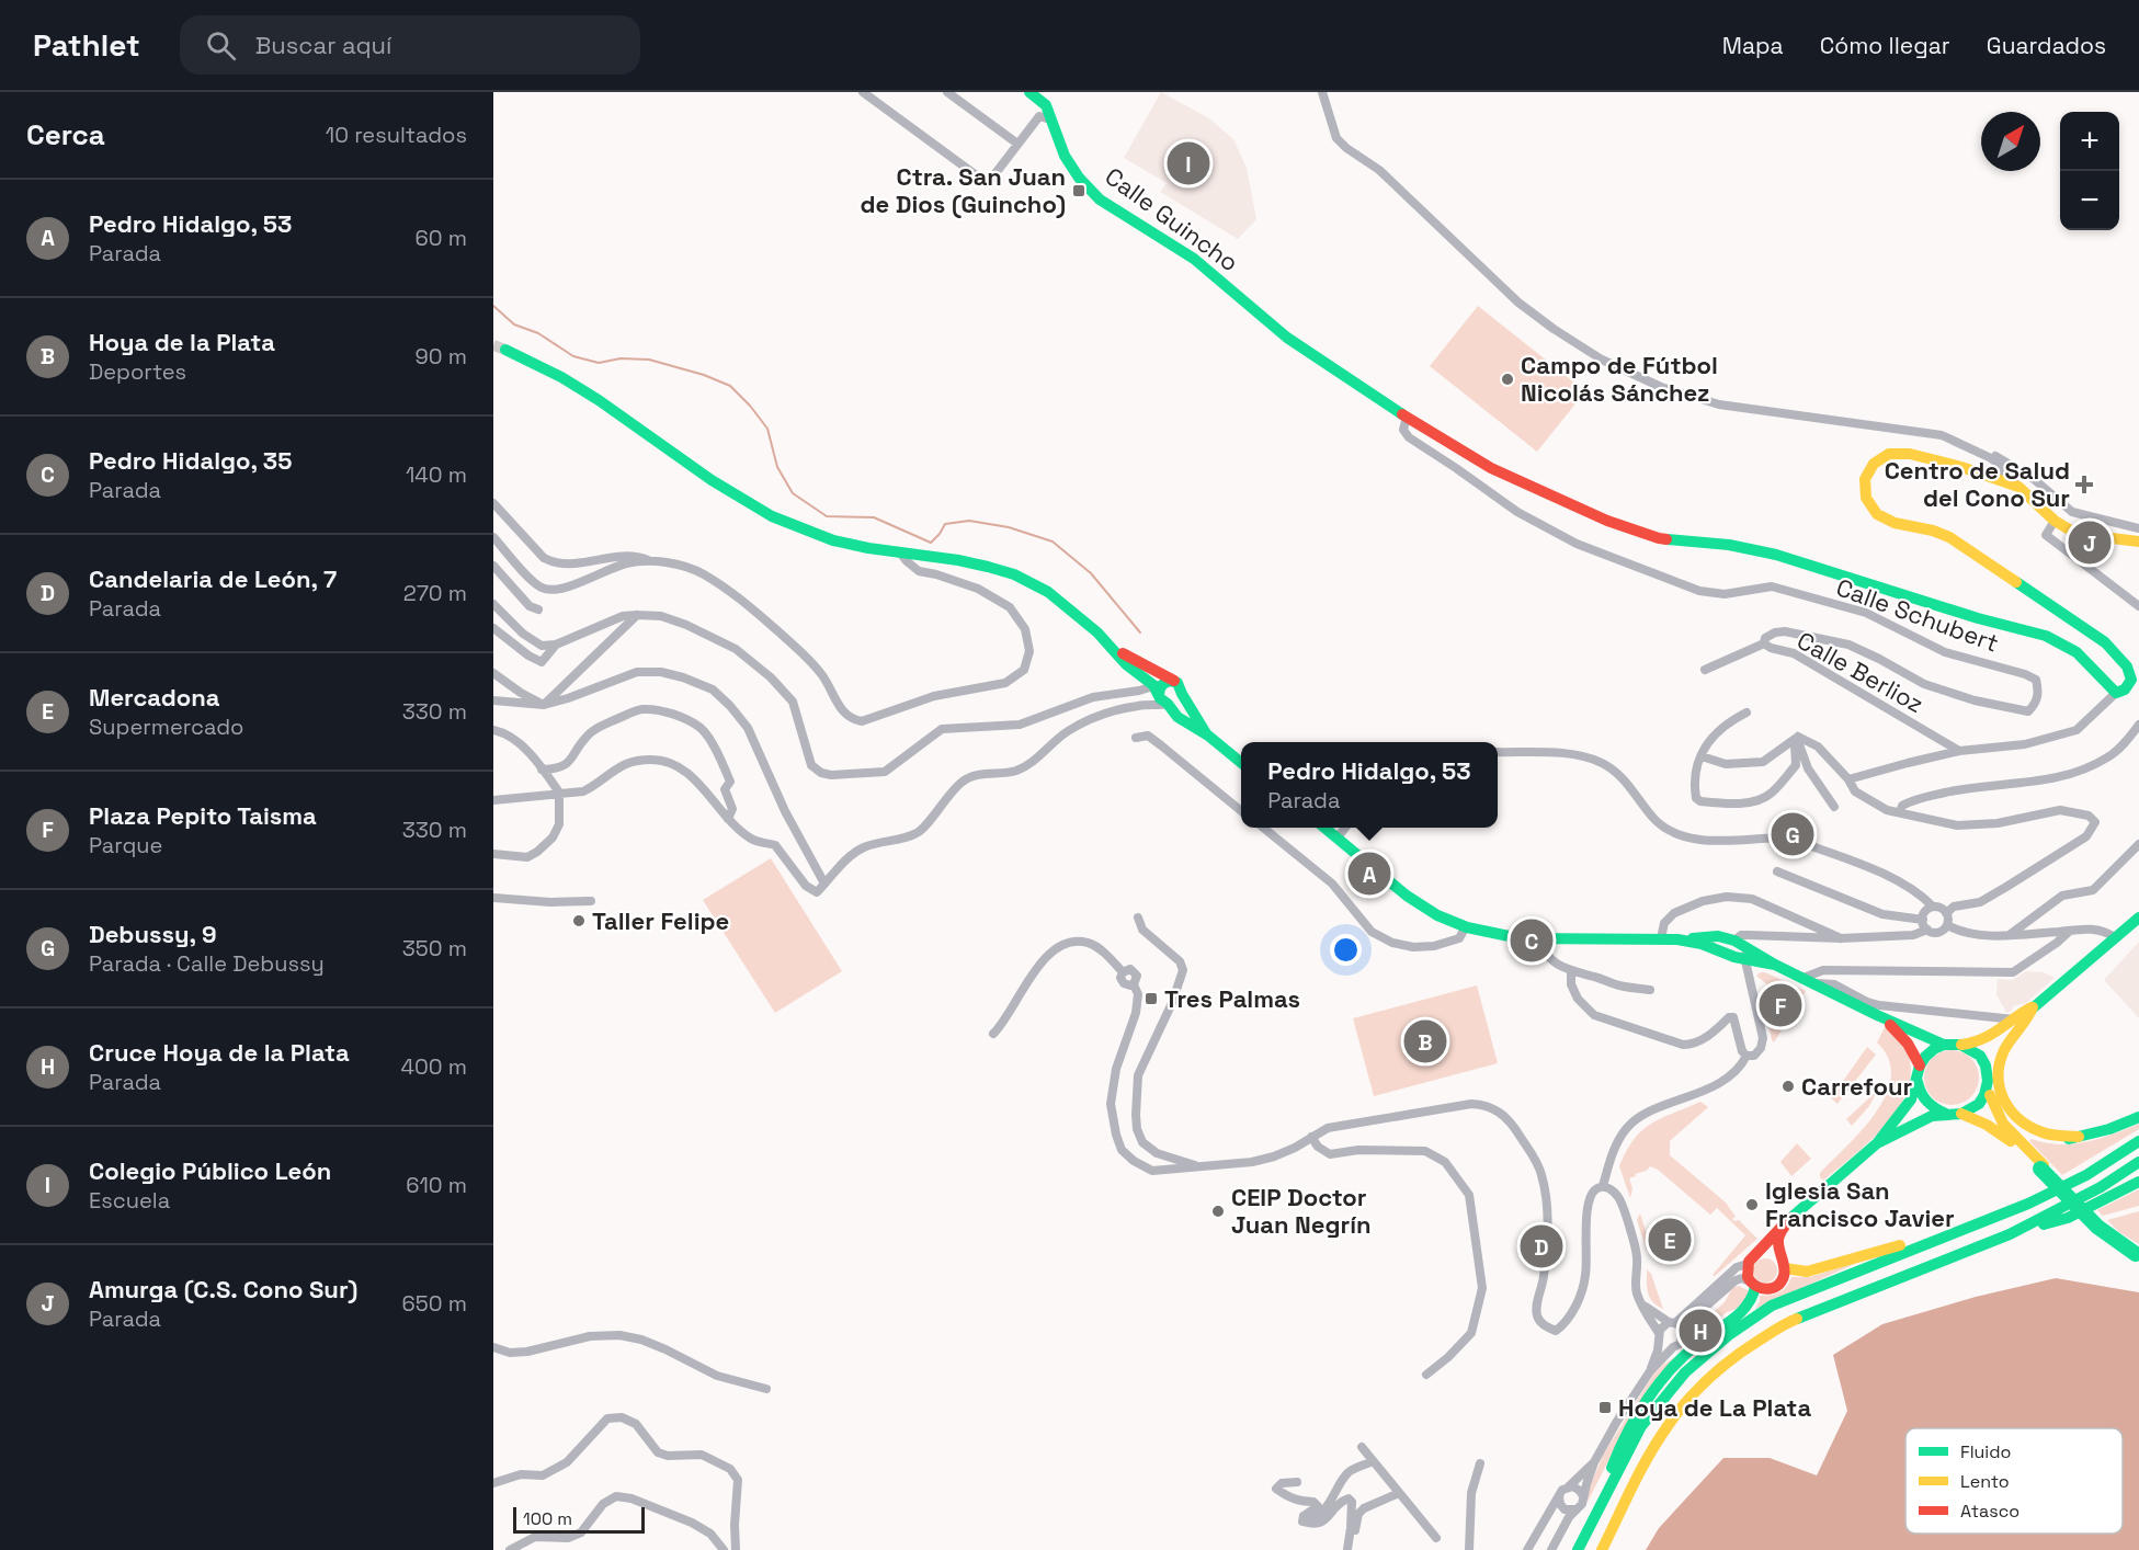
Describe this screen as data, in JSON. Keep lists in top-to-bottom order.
{
  "streets": {
    "main road": ["Calle Guincho"],
    "street": ["Calle Schubert", "Calle Berlioz"]
  },
  "crossings": [
    ["Calle Guincho", "Calle Schubert"],
    ["Calle Schubert", "Calle Berlioz"]
  ],
  "places": {
    "transit": ["Ctra. San Juan de Dios (Guincho)", "Tres Palmas", "Hoya de La Plata"],
    "other": [
      "Campo de Fútbol Nicolás Sánchez",
      "Taller Felipe",
      "Carrefour",
      "Iglesia San Francisco Javier",
      "CEIP Doctor Juan Negrín"
    ],
    "health": ["Centro de Salud del Cono Sur"]
  },
  "legend": ["Fluido", "Lento", "Atasco"],
  "scale_bar": "100 m",
  "north": "top right",
  "page": {
    "header": "Pathlet",
    "search": "Buscar aquí",
    "nav": ["Mapa", "Cómo llegar", "Guardados"],
    "heading": ["Cerca", "10 resultados"],
    "map_buttons": ["+", "−"],
    "pins": [
      "I",
      "J",
      "G",
      "A",
      "C",
      "F",
      "B",
      "E",
      "D",
      "H"
    ],
    "list": [
      {
        "mark": "A",
        "name": "Pedro Hidalgo, 53",
        "note": "Parada",
        "value": "60 m"
      },
      {
        "mark": "B",
        "name": "Hoya de la Plata",
        "note": "Deportes",
        "value": "90 m"
      },
      {
        "mark": "C",
        "name": "Pedro Hidalgo, 35",
        "note": "Parada",
        "value": "140 m"
      },
      {
        "mark": "D",
        "name": "Candelaria de León, 7",
        "note": "Parada",
        "value": "270 m"
      },
      {
        "mark": "E",
        "name": "Mercadona",
        "note": "Supermercado",
        "value": "330 m"
      },
      {
        "mark": "F",
        "name": "Plaza Pepito Taisma",
        "note": "Parque",
        "value": "330 m"
      },
      {
        "mark": "G",
        "name": "Debussy, 9",
        "note": "Parada · Calle Debussy",
        "value": "350 m"
      },
      {
        "mark": "H",
        "name": "Cruce Hoya de la Plata",
        "note": "Parada",
        "value": "400 m"
      },
      {
        "mark": "I",
        "name": "Colegio Público León",
        "note": "Escuela",
        "value": "610 m"
      },
      {
        "mark": "J",
        "name": "Amurga (C.S. Cono Sur)",
        "note": "Parada",
        "value": "650 m"
      }
    ],
    "popup": ["Pedro Hidalgo, 53", "Parada"],
    "scale": "100 m"
  }
}
